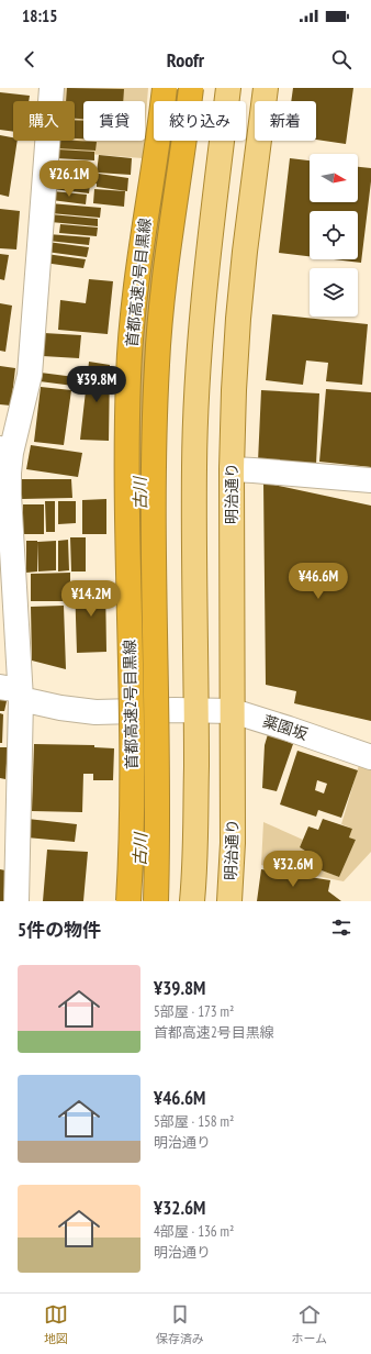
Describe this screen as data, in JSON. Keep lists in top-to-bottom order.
{
  "streets": {
    "highway": ["首都高速2号目黒線"],
    "main road": ["明治通り"],
    "street": ["薬園坂"]
  },
  "crossings": [
    ["明治通り", "薬園坂"]
  ],
  "water": ["古川"],
  "north": "right",
  "page": {
    "status": "18:15",
    "header": "Roofr",
    "chip": [
      "購入",
      "賃貸",
      "絞り込み",
      "新着"
    ],
    "price": [
      "¥26.1M",
      "¥39.8M",
      "¥46.6M",
      "¥14.2M",
      "¥32.6M"
    ],
    "heading": "5件の物件",
    "list": [
      {
        "name": "¥39.8M",
        "note": "5部屋 · 173 m² · 首都高速2号目黒線"
      },
      {
        "name": "¥46.6M",
        "note": "5部屋 · 158 m² · 明治通り"
      },
      {
        "name": "¥32.6M",
        "note": "4部屋 · 136 m² · 明治通り"
      }
    ],
    "tabs": ["地図", "保存済み", "ホーム"]
  }
}
